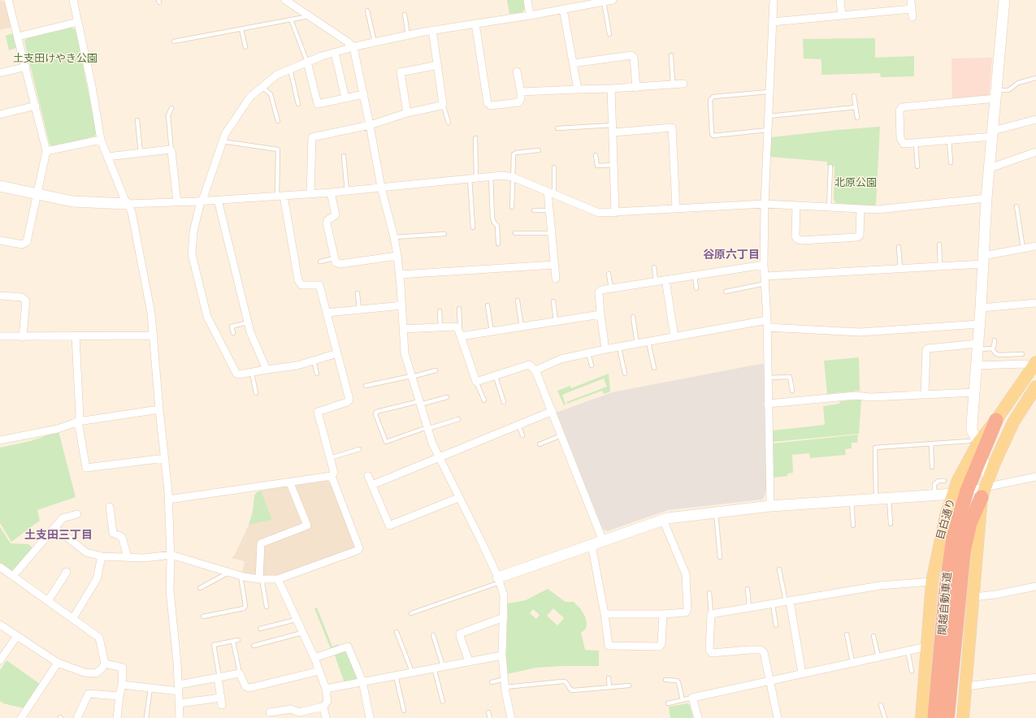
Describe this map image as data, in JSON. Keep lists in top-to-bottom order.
{
  "streets": {
    "highway": ["関越自動車道"],
    "main road": ["目白通り"]
  },
  "crossings": [
    ["目白通り", "関越自動車道"]
  ],
  "districts": ["谷原六丁目", "土支田三丁目"],
  "parks": ["土支田けやき公園", "北原公園"]
}
